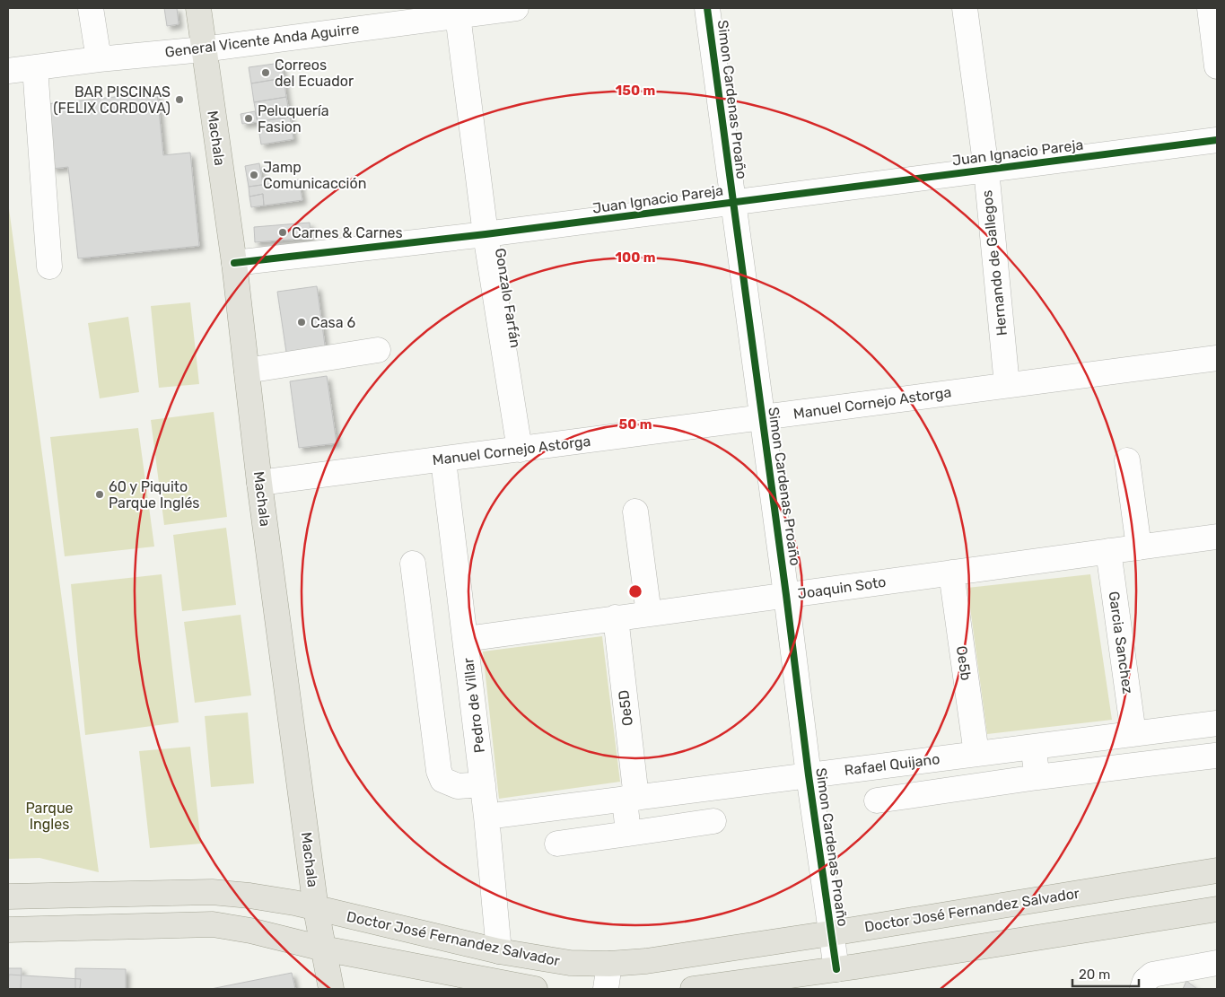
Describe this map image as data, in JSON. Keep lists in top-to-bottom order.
{
  "streets": {
    "main road": ["Machala", "Doctor José Fernandez Salvador"],
    "street": [
      "General Vicente Anda Aguirre",
      "Simon Cardenas Proaño",
      "Juan Ignacio Pareja",
      "Hernando de Gallegos",
      "Gonzalo Farfán",
      "Manuel Cornejo Astorga",
      "Joaquin Soto",
      "Garcia Sanchez",
      "Oe5b",
      "Pedro de Villar",
      "Oe5D",
      "Rafael Quijano"
    ]
  },
  "crossings": [
    ["General Vicente Anda Aguirre", "Machala"],
    ["General Vicente Anda Aguirre", "Gonzalo Farfán"],
    ["Simon Cardenas Proaño", "Juan Ignacio Pareja"],
    ["Simon Cardenas Proaño", "Manuel Cornejo Astorga"],
    ["Simon Cardenas Proaño", "Joaquin Soto"],
    ["Simon Cardenas Proaño", "Rafael Quijano"],
    ["Simon Cardenas Proaño", "Doctor José Fernandez Salvador"],
    ["Machala", "Juan Ignacio Pareja"],
    ["Machala", "Manuel Cornejo Astorga"],
    ["Machala", "Doctor José Fernandez Salvador"],
    ["Juan Ignacio Pareja", "Hernando de Gallegos"],
    ["Juan Ignacio Pareja", "Gonzalo Farfán"],
    ["Hernando de Gallegos", "Manuel Cornejo Astorga"],
    ["Gonzalo Farfán", "Manuel Cornejo Astorga"],
    ["Manuel Cornejo Astorga", "Pedro de Villar"],
    ["Joaquin Soto", "Garcia Sanchez"],
    ["Joaquin Soto", "Oe5b"],
    ["Joaquin Soto", "Pedro de Villar"],
    ["Joaquin Soto", "Oe5D"],
    ["Garcia Sanchez", "Rafael Quijano"],
    ["Oe5b", "Rafael Quijano"],
    ["Pedro de Villar", "Rafael Quijano"],
    ["Pedro de Villar", "Doctor José Fernandez Salvador"],
    ["Oe5D", "Rafael Quijano"]
  ],
  "parks": ["Parque Ingles"],
  "places": [
    "Correos del Ecuador",
    "BAR PISCINAS (FELIX CORDOVA)",
    "Peluquería Fasion",
    "Jamp Comunicacción",
    "Carnes & Carnes",
    "Casa 6",
    "60 y Piquito Parque Inglés"
  ],
  "scale_bar": "20 m",
  "rings": ["150 m", "100 m", "50 m"]
}
